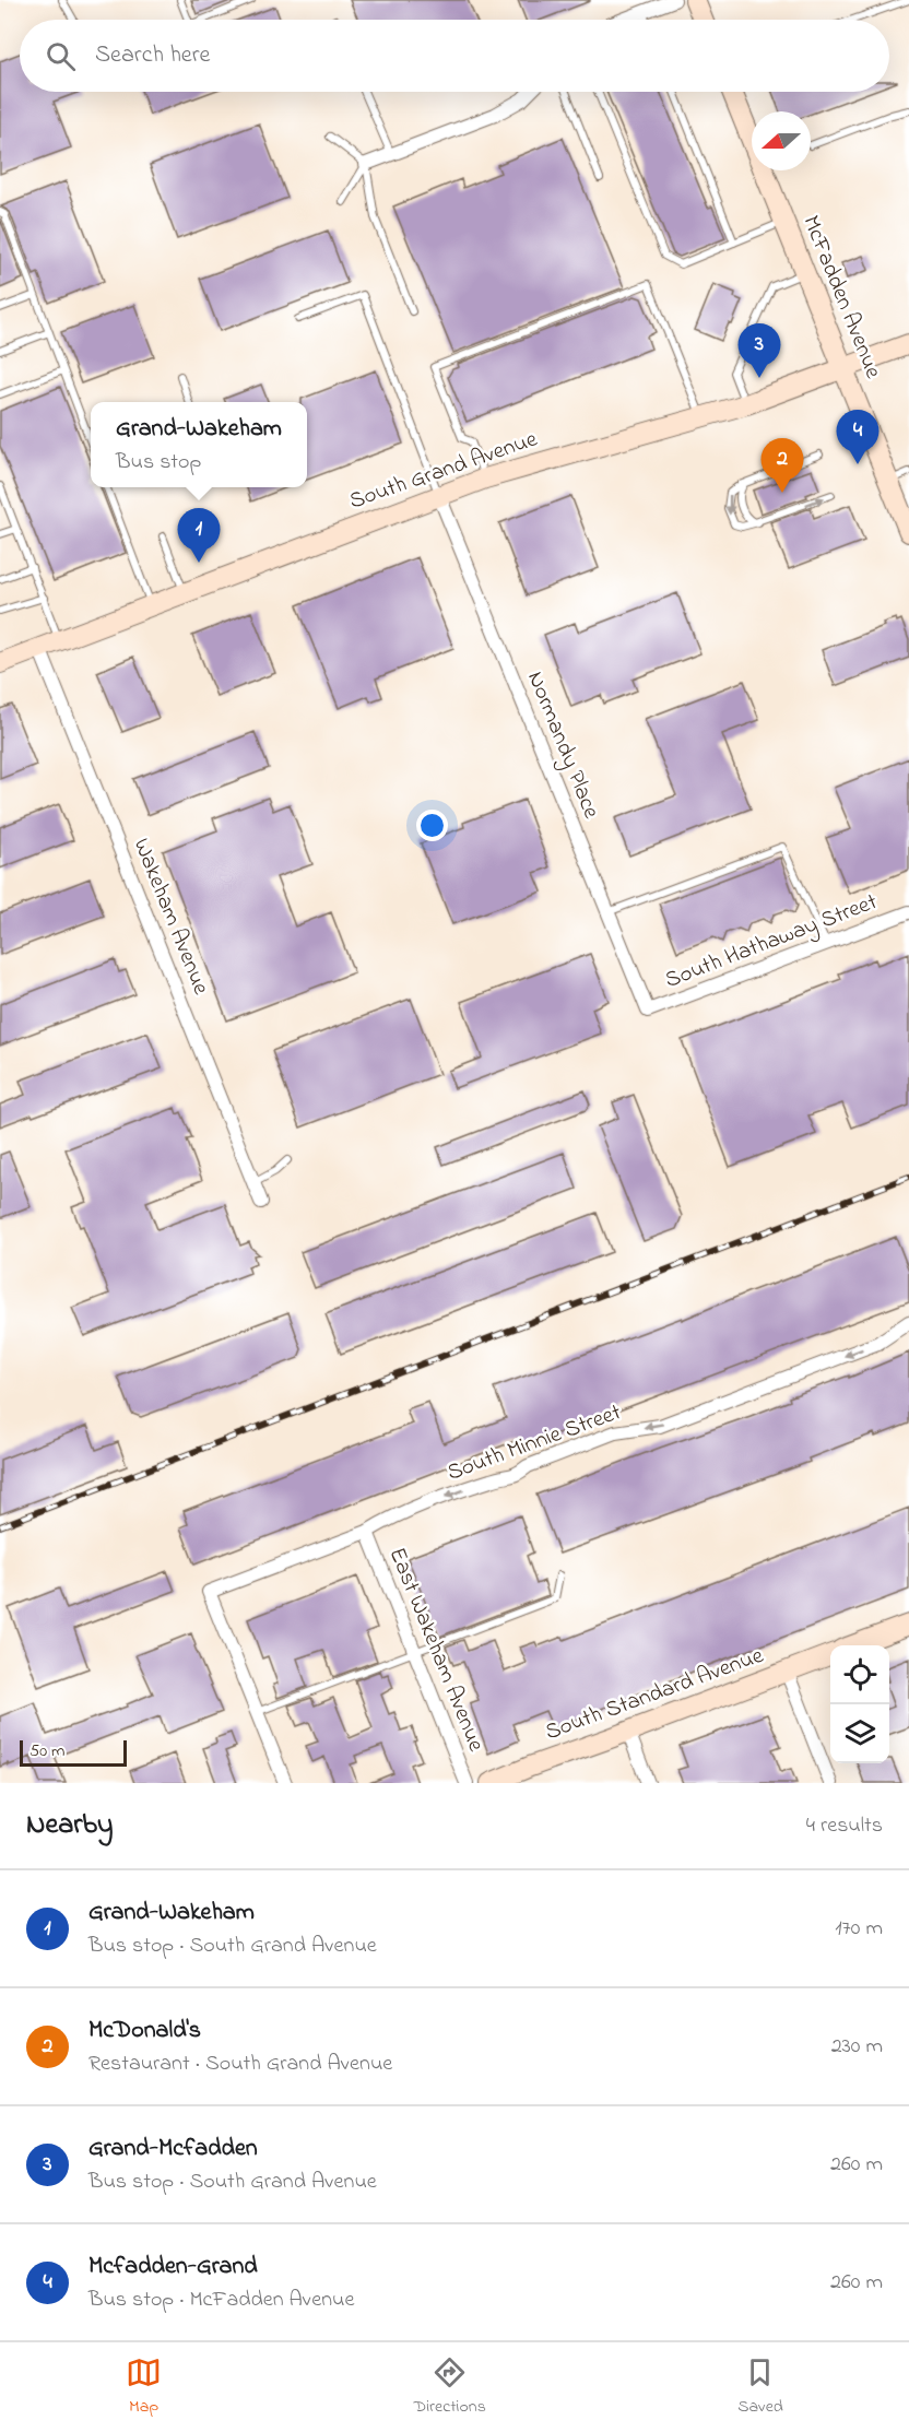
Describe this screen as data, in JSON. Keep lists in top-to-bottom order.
{
  "streets": {
    "main road": ["McFadden Avenue", "South Grand Avenue", "South Standard Avenue"],
    "street": [
      "Normandy Place",
      "Wakeham Avenue",
      "South Hathaway Street",
      "South Minnie Street",
      "East Wakeham Avenue"
    ]
  },
  "crossings": [
    ["McFadden Avenue", "South Grand Avenue"],
    ["South Grand Avenue", "Normandy Place"],
    ["South Grand Avenue", "Wakeham Avenue"],
    ["Normandy Place", "South Hathaway Street"],
    ["South Minnie Street", "East Wakeham Avenue"]
  ],
  "one_way": ["South Minnie Street"],
  "scale_bar": "50 m",
  "north": "left",
  "page": {
    "search": "Search here",
    "pins": [
      "3",
      "4",
      "2",
      "1"
    ],
    "popup": ["Grand-Wakeham", "Bus stop"],
    "scale": "50 m",
    "heading": ["Nearby", "4 results"],
    "list": [
      {
        "mark": "1",
        "name": "Grand-Wakeham",
        "note": "Bus stop · South Grand Avenue",
        "value": "170 m"
      },
      {
        "mark": "2",
        "name": "McDonald's",
        "note": "Restaurant · South Grand Avenue",
        "value": "230 m"
      },
      {
        "mark": "3",
        "name": "Grand-Mcfadden",
        "note": "Bus stop · South Grand Avenue",
        "value": "260 m"
      },
      {
        "mark": "4",
        "name": "Mcfadden-Grand",
        "note": "Bus stop · McFadden Avenue",
        "value": "260 m"
      }
    ],
    "nav": ["Map", "Directions", "Saved"]
  }
}
